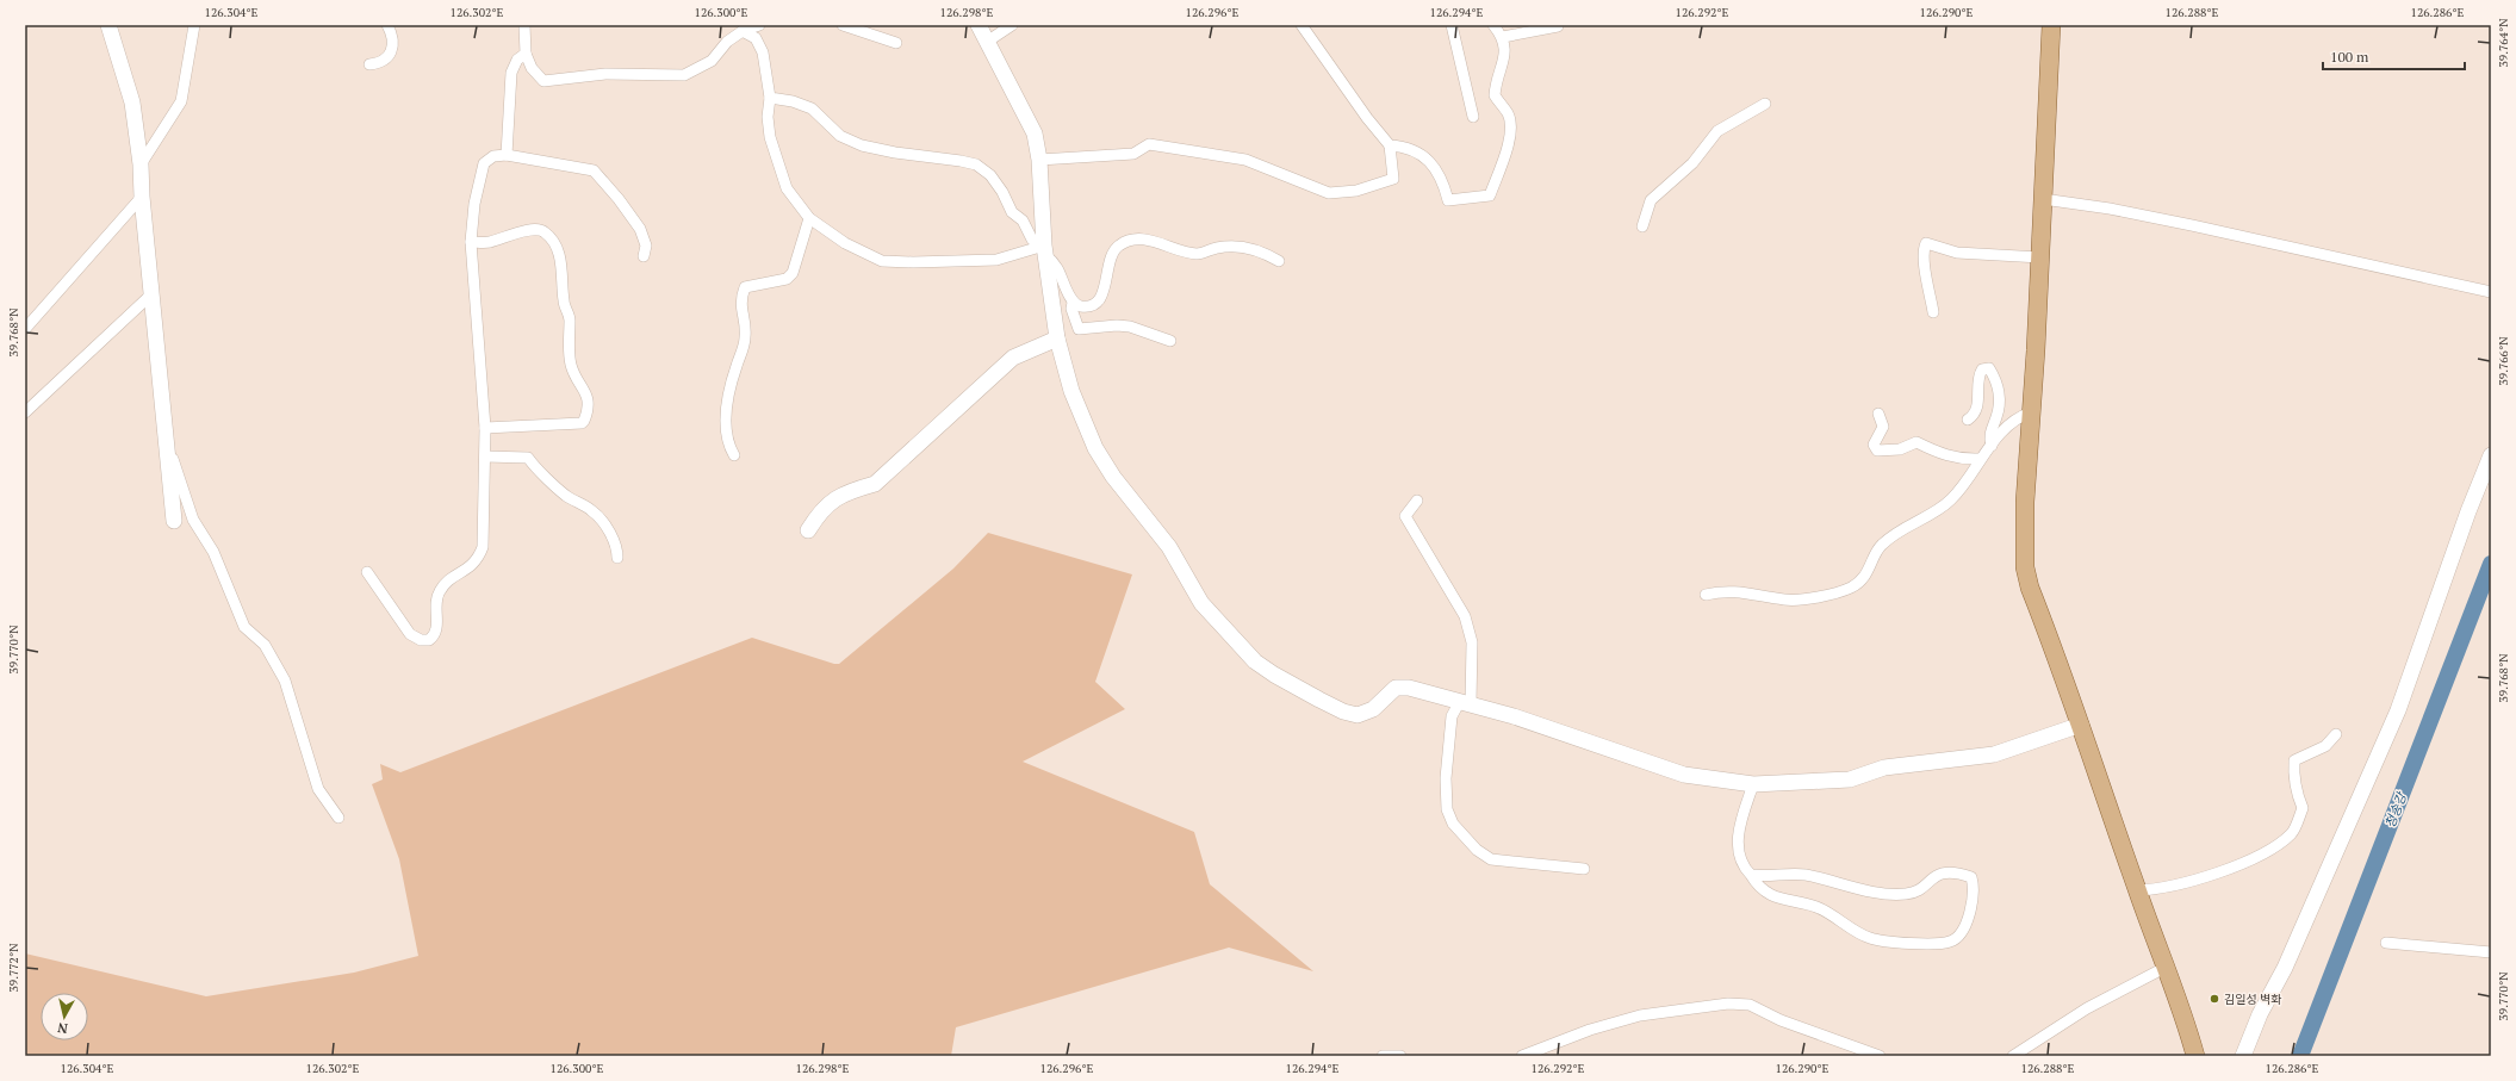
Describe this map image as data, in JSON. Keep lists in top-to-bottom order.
{
  "water": ["청송강"],
  "places": ["김일성 벽화"],
  "scale_bar": "100 m",
  "north": "bottom",
  "coordinates": [
    "126.304°E",
    "126.302°E",
    "126.300°E",
    "126.298°E",
    "126.296°E",
    "126.294°E",
    "126.292°E",
    "126.290°E",
    "126.288°E",
    "126.286°E",
    "39.764°N",
    "39.768°N",
    "39.766°N",
    "39.770°N",
    "39.772°N"
  ]
}
